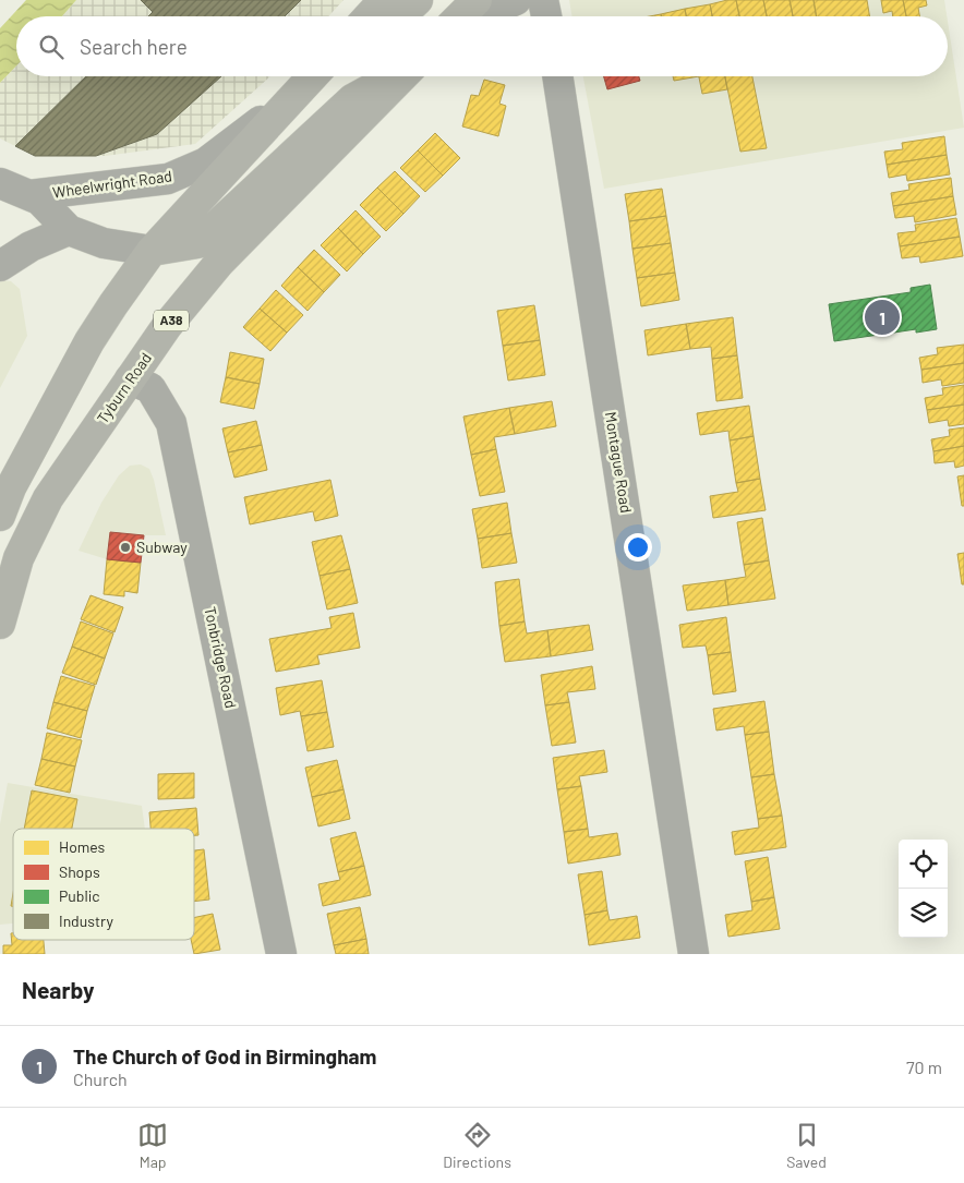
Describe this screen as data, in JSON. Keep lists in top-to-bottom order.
{
  "streets": {
    "highway": ["A38", "Tyburn Road"],
    "street": ["Wheelwright Road", "Montague Road", "Tonbridge Road"]
  },
  "crossings": [
    ["Tyburn Road", "Tonbridge Road"]
  ],
  "places": ["Subway"],
  "legend": [
    "Homes",
    "Shops",
    "Public",
    "Industry"
  ],
  "page": {
    "search": "Search here",
    "pins": "1",
    "heading": "Nearby",
    "list": [
      {
        "mark": "1",
        "name": "The Church of God in Birmingham",
        "note": "Church",
        "value": "70 m"
      }
    ],
    "nav": ["Map", "Directions", "Saved"]
  }
}
